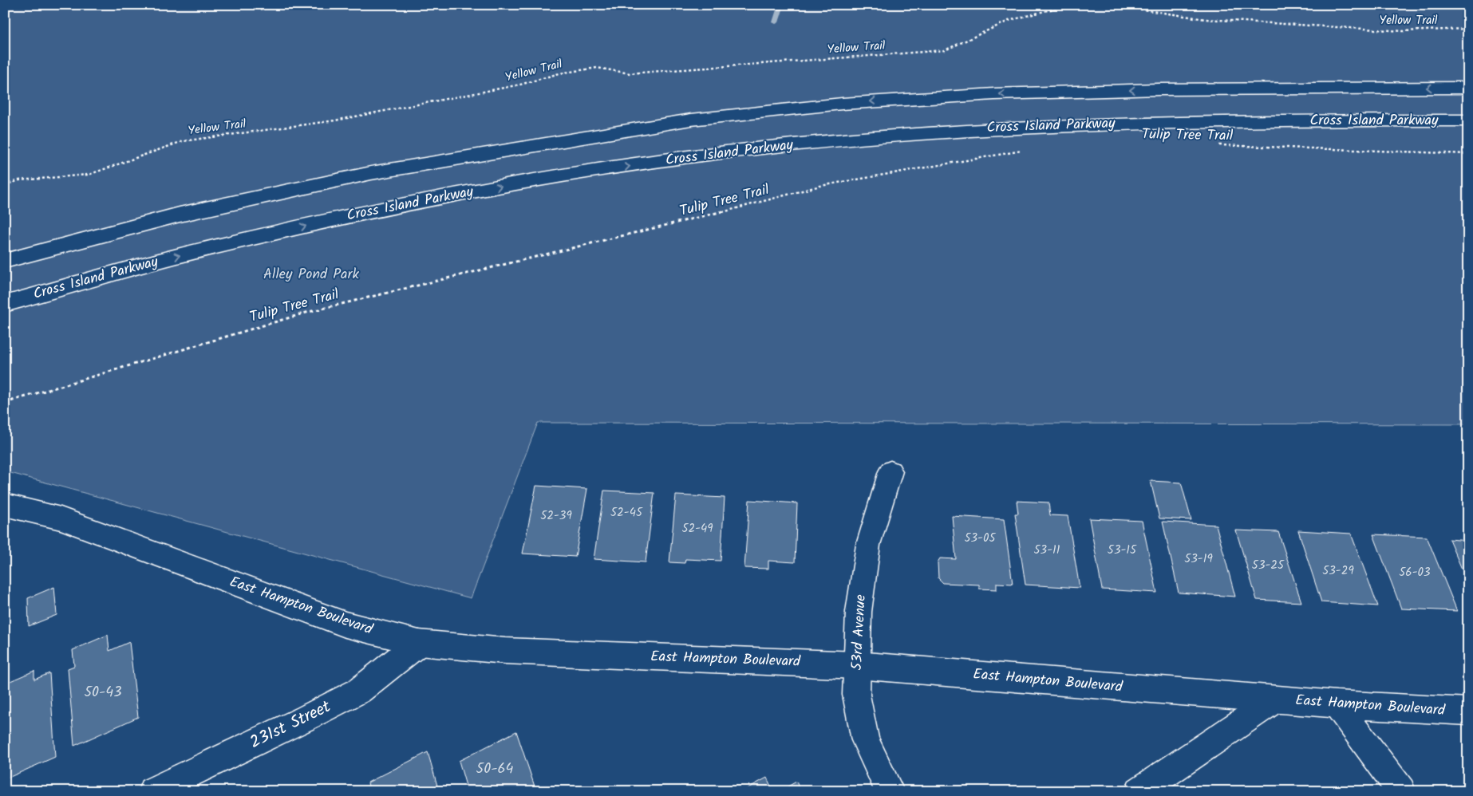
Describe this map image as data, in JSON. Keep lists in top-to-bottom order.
{
  "streets": {
    "main road": [
      "Cross Island Parkway",
      "East Hampton Boulevard",
      "53rd Avenue",
      "231st Street"
    ],
    "path": ["Yellow Trail", "Tulip Tree Trail"]
  },
  "crossings": [
    ["East Hampton Boulevard", "53rd Avenue"],
    ["East Hampton Boulevard", "231st Street"]
  ],
  "parks": ["Alley Pond Park"],
  "house_numbers": [
    "52-45",
    "52-39",
    "52-49",
    "53-05",
    "53-11",
    "53-15",
    "53-19",
    "53-25",
    "53-29",
    "56-03",
    "50-43",
    "50-64"
  ]
}
